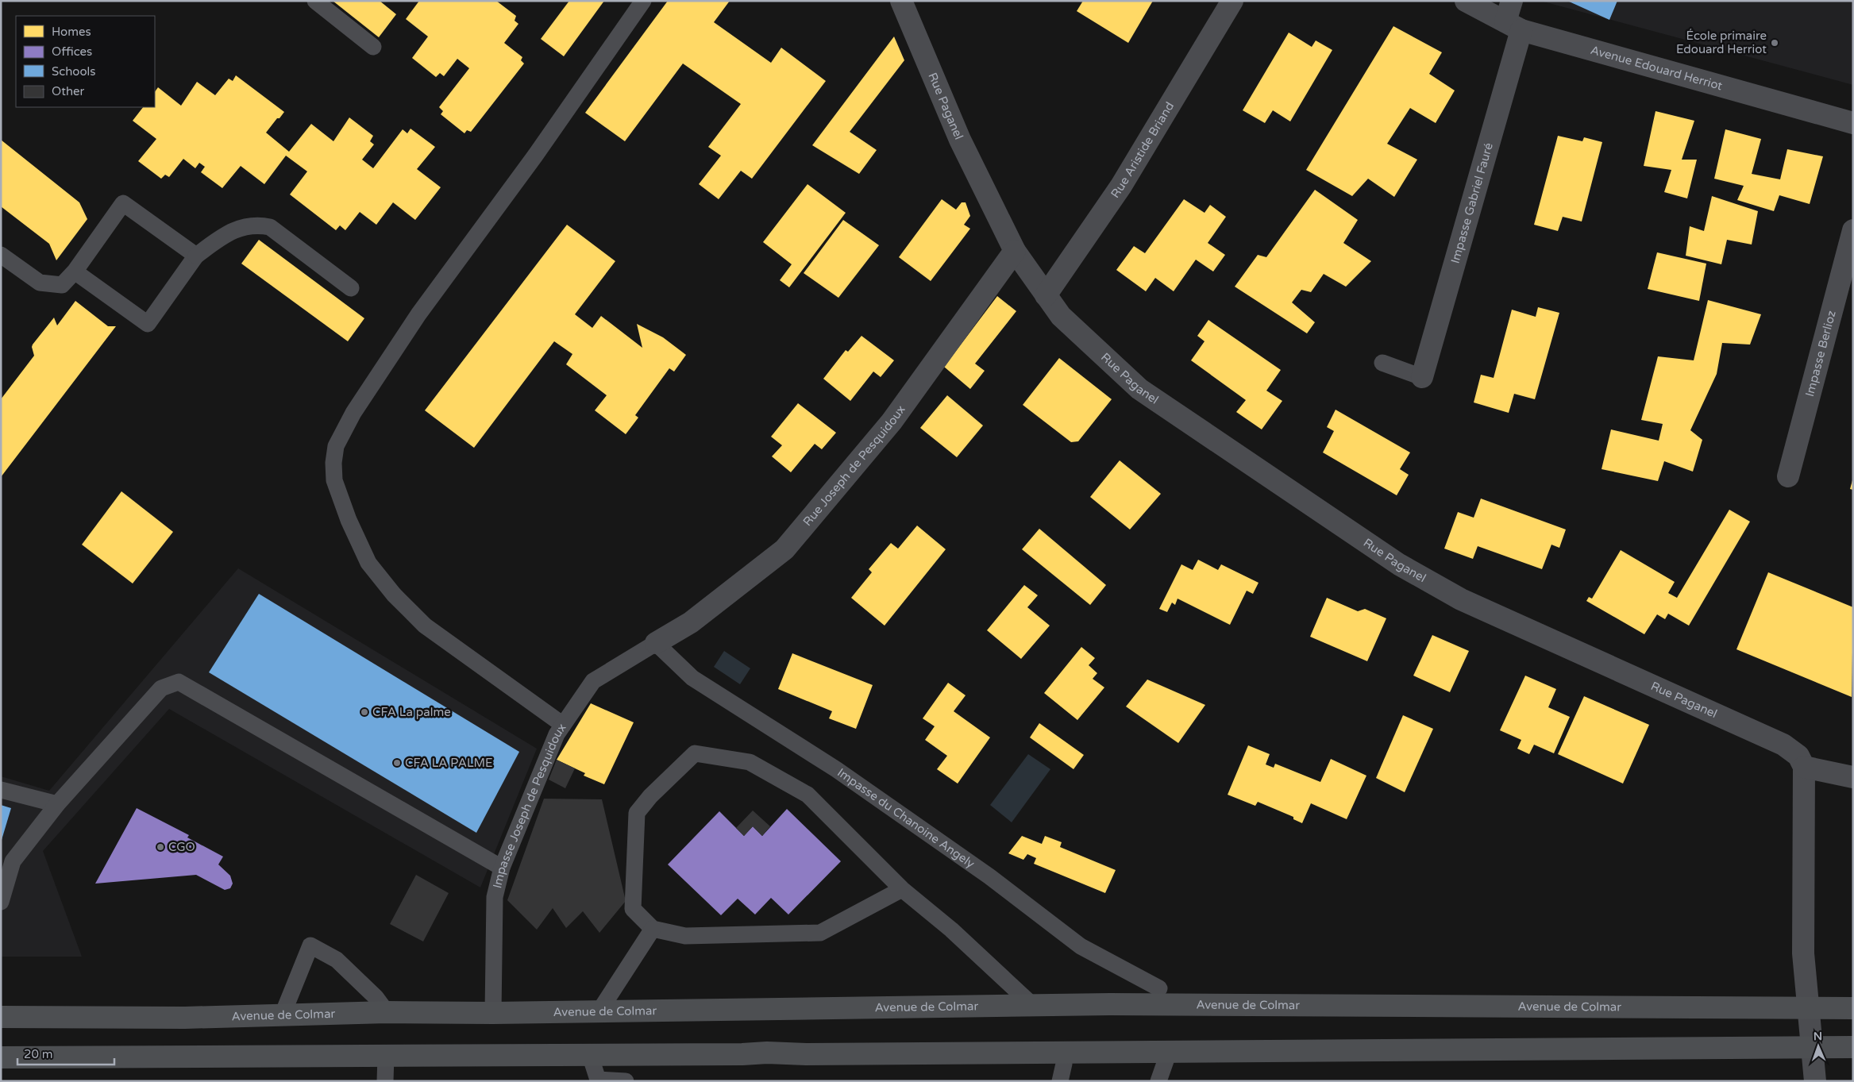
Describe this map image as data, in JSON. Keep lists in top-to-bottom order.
{
  "streets": {
    "main road": ["Avenue de Colmar"],
    "street": [
      "Avenue Edouard Herriot",
      "Rue Paganel",
      "Rue Aristide Briand",
      "Impasse Gabriel Fauré",
      "Impasse Berlioz",
      "Rue Joseph de Pesquidoux"
    ],
    "lane": ["Impasse Joseph de Pesquidoux", "Impasse du Chanoine Angely"]
  },
  "crossings": [
    ["Avenue Edouard Herriot", "Impasse Gabriel Fauré"],
    ["Rue Paganel", "Rue Aristide Briand"],
    ["Rue Paganel", "Rue Joseph de Pesquidoux"],
    ["Rue Joseph de Pesquidoux", "Impasse Joseph de Pesquidoux"],
    ["Rue Joseph de Pesquidoux", "Impasse du Chanoine Angely"],
    ["Impasse Joseph de Pesquidoux", "Impasse du Chanoine Angely"],
    ["Impasse Joseph de Pesquidoux", "Avenue de Colmar"]
  ],
  "places": [
    "École primaire Edouard Herriot",
    "CFA La palme",
    "CFA LA PALME",
    "CGO"
  ],
  "legend": [
    "Homes",
    "Offices",
    "Schools",
    "Other"
  ],
  "scale_bar": "20 m",
  "north": "top"
}
